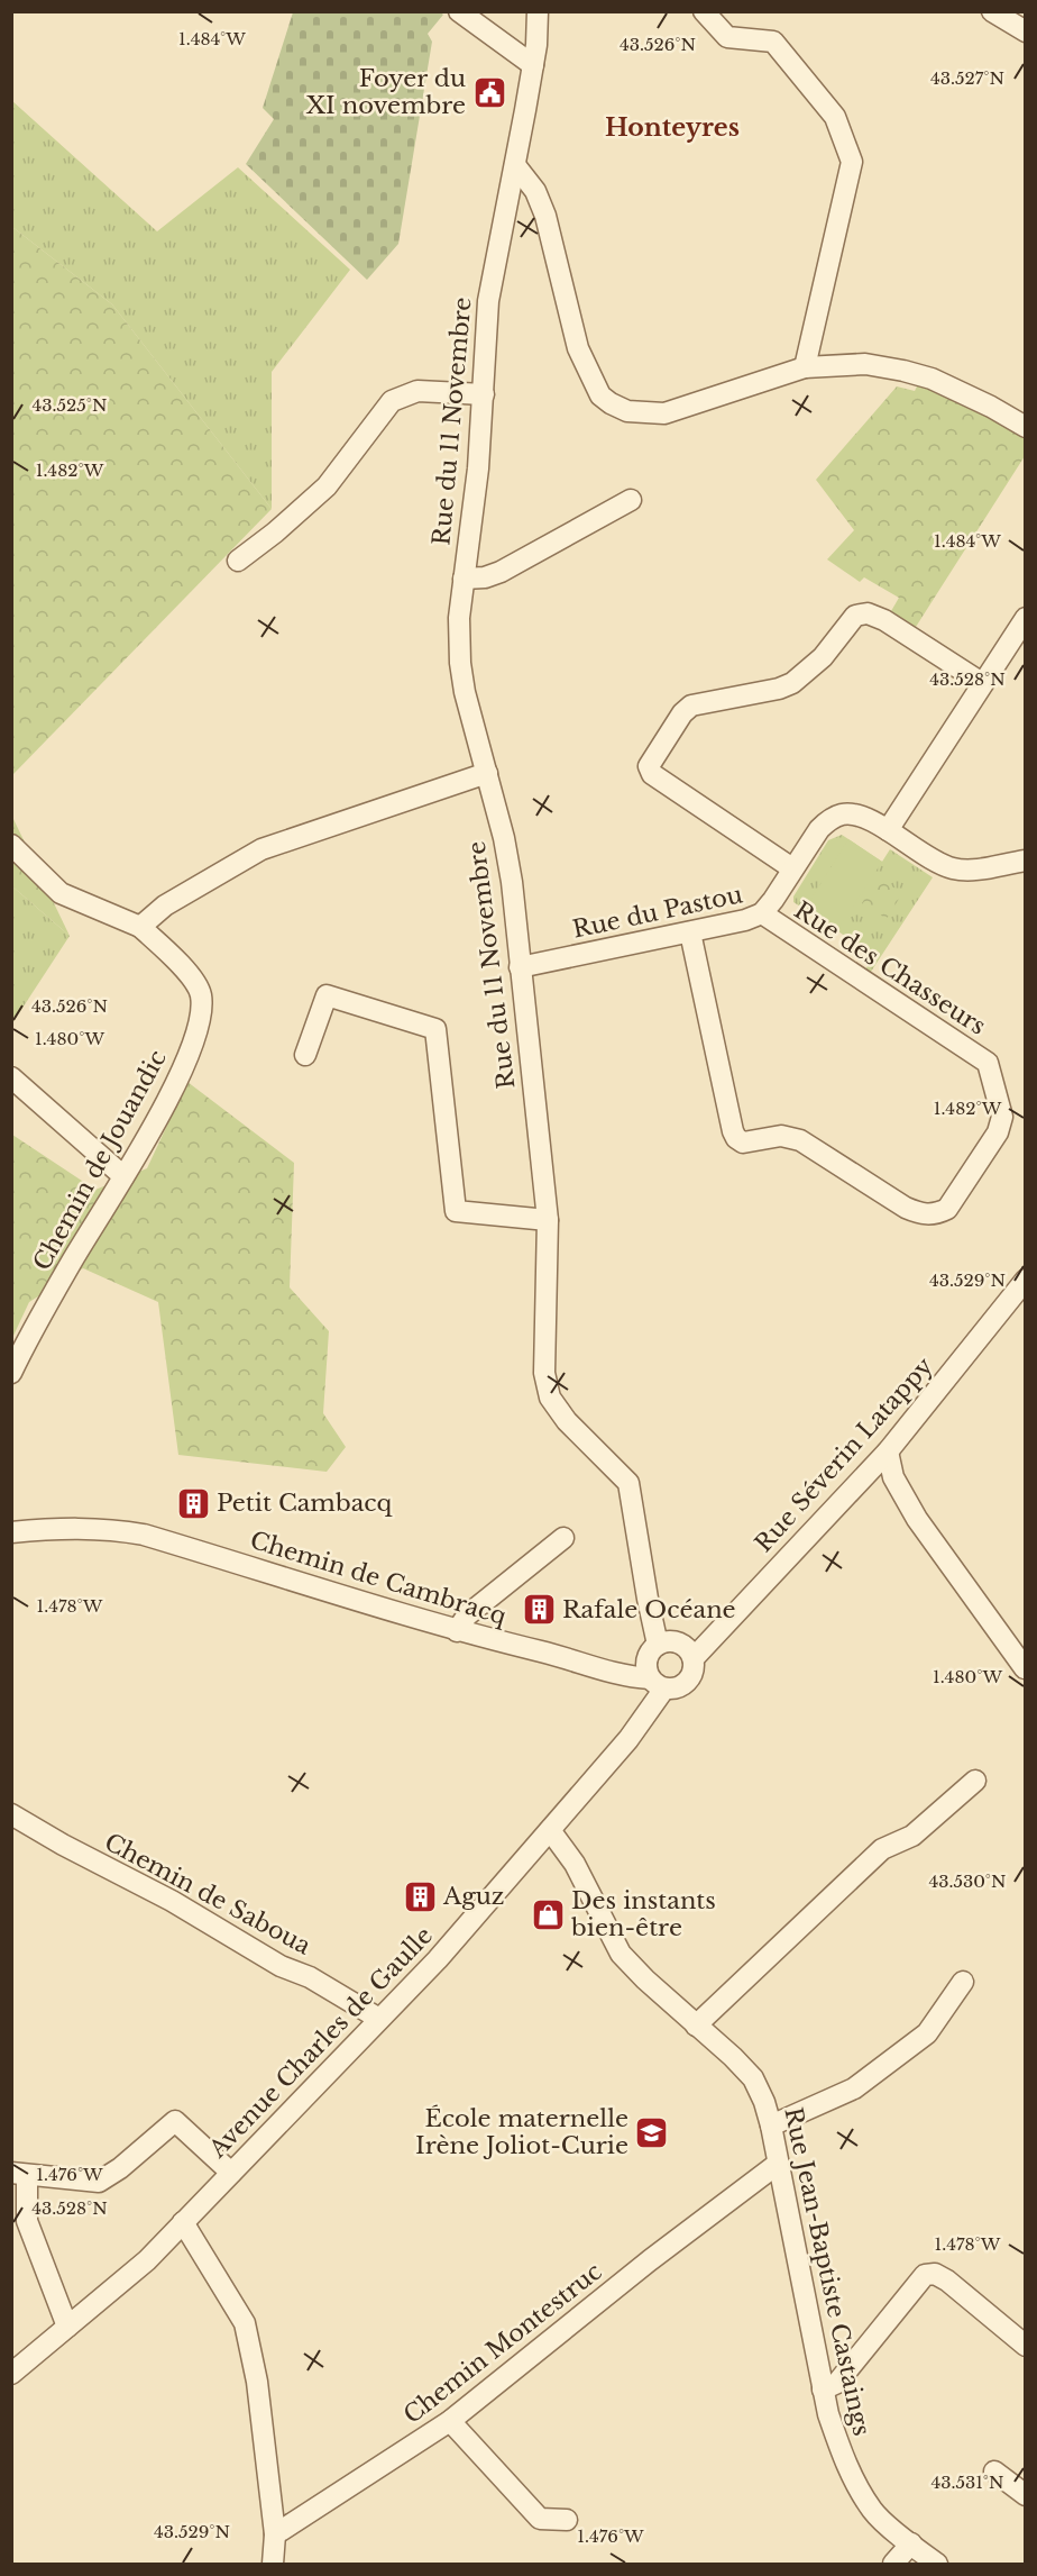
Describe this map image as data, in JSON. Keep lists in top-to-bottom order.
{
  "streets": {
    "street": [
      "Rue du 11 Novembre",
      "Rue du Pastou",
      "Rue des Chasseurs",
      "Chemin de Jouandic",
      "Rue Séverin Latappy",
      "Chemin de Cambracq",
      "Chemin de Saboua",
      "Avenue Charles de Gaulle",
      "Rue Jean-Baptiste Castaings",
      "Chemin Montestruc"
    ]
  },
  "crossings": [
    ["Rue du 11 Novembre", "Rue du Pastou"],
    ["Rue du 11 Novembre", "Rue Séverin Latappy"],
    ["Rue du 11 Novembre", "Chemin de Cambracq"],
    ["Rue du 11 Novembre", "Avenue Charles de Gaulle"],
    ["Rue du Pastou", "Rue des Chasseurs"],
    ["Rue Séverin Latappy", "Chemin de Cambracq"],
    ["Rue Séverin Latappy", "Avenue Charles de Gaulle"],
    ["Chemin de Cambracq", "Avenue Charles de Gaulle"],
    ["Chemin de Saboua", "Avenue Charles de Gaulle"],
    ["Avenue Charles de Gaulle", "Rue Jean-Baptiste Castaings"],
    ["Rue Jean-Baptiste Castaings", "Chemin Montestruc"]
  ],
  "districts": ["Honteyres"],
  "places": {
    "public building": ["Foyer du XI novembre"],
    "building": ["Petit Cambacq", "Rafale Océane", "Aguz"],
    "shop": ["Des instants bien-être"],
    "school or university": ["École maternelle Irène Joliot-Curie"]
  },
  "coordinates": [
    "1.484°W",
    "43.526°N",
    "43.527°N",
    "43.525°N",
    "1.482°W",
    "43.528°N",
    "1.480°W",
    "43.529°N",
    "1.478°W",
    "43.530°N",
    "1.476°W",
    "43.531°N"
  ]
}
